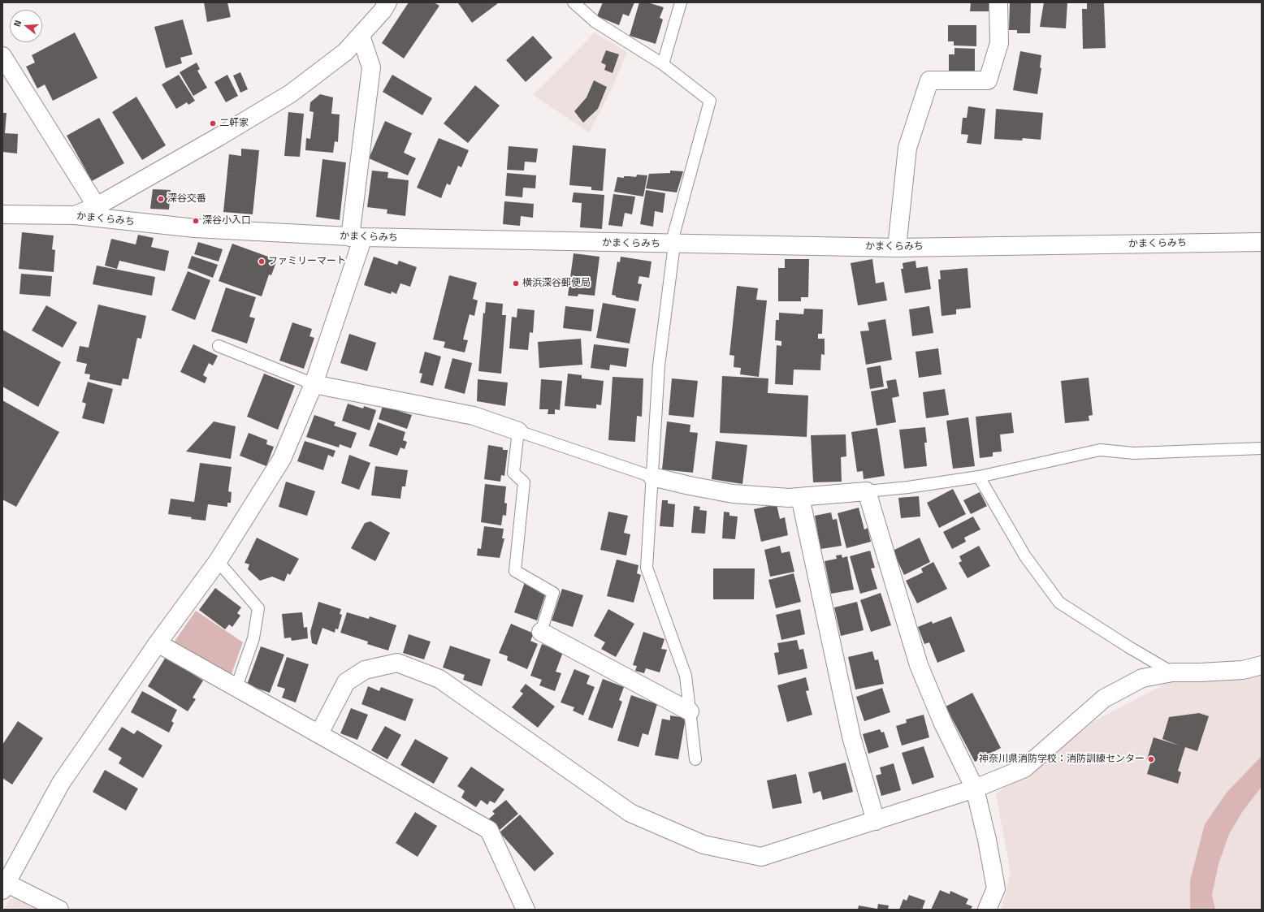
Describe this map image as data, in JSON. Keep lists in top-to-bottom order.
{
  "streets": {
    "street": ["かまくらみち"]
  },
  "places": [
    "二軒家",
    "深谷交番",
    "深谷小入口",
    "ファミリーマート",
    "横浜深谷郵便局",
    "神奈川県消防学校：消防訓練センター"
  ],
  "north": "left"
}
